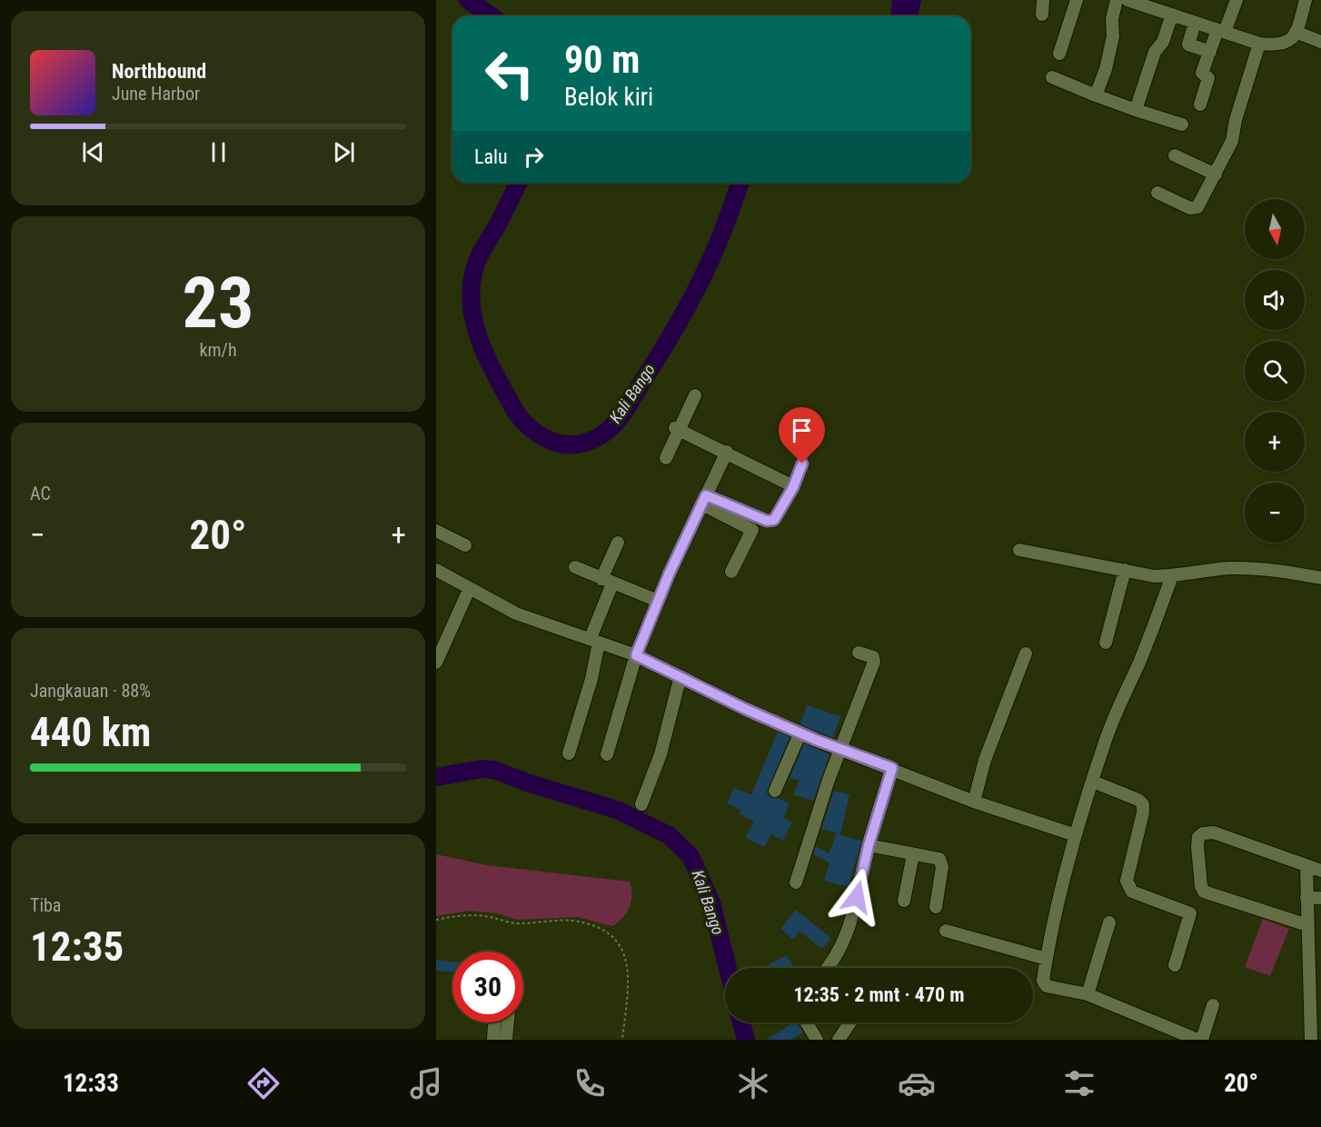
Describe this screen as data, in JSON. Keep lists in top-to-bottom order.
{
  "water": ["Kali Bango"],
  "north": "bottom",
  "page": {
    "turn": ["90 m", "Belok kiri"],
    "song": ["Northbound", "June Harbor"],
    "then": "Lalu",
    "map_buttons": ["+", "−"],
    "tile": [
      ["23", "km/h"],
      "AC",
      ["Jangkauan · 88%", "440 km"],
      ["Tiba", "12:35"]
    ],
    "heat": ["−", "20°", "+"],
    "limit": "30",
    "trip": "12:35 · 2 mnt · 470 m",
    "tabs": ["12:33", "20°"]
  }
}
